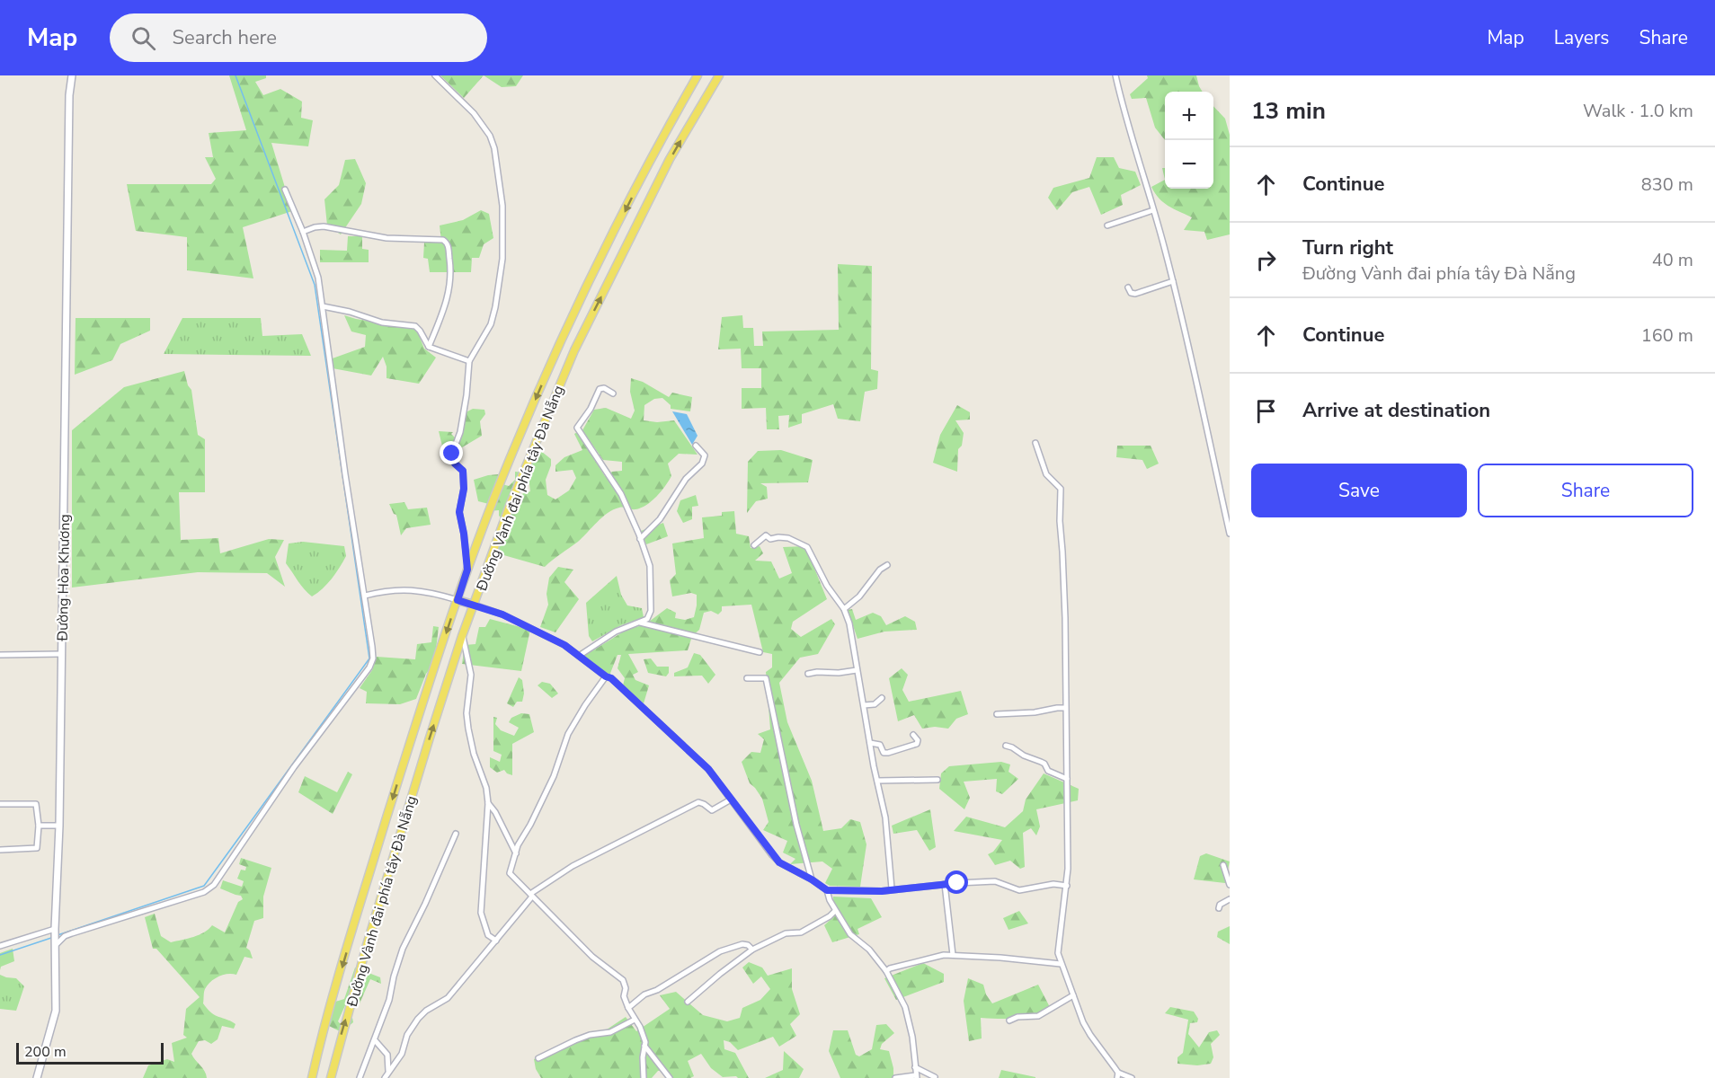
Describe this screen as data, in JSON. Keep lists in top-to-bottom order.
{
  "streets": {
    "main road": ["Đường Vành đai phía tây Đà Nẵng"],
    "street": ["Đường Hòa Khương"]
  },
  "scale_bar": "200 m",
  "page": {
    "header": "Map",
    "search": "Search here",
    "nav": ["Map", "Layers", "Share"],
    "heading": ["13 min", "Walk · 1.0 km"],
    "map_buttons": ["+", "−"],
    "list": [
      ["Continue", "830 m"],
      ["Turn right", "Đường Vành đai phía tây Đà Nẵng", "40 m"],
      ["Continue", "160 m"],
      "Arrive at destination"
    ],
    "buttons": ["Save", "Share"],
    "scale": "200 m"
  }
}
